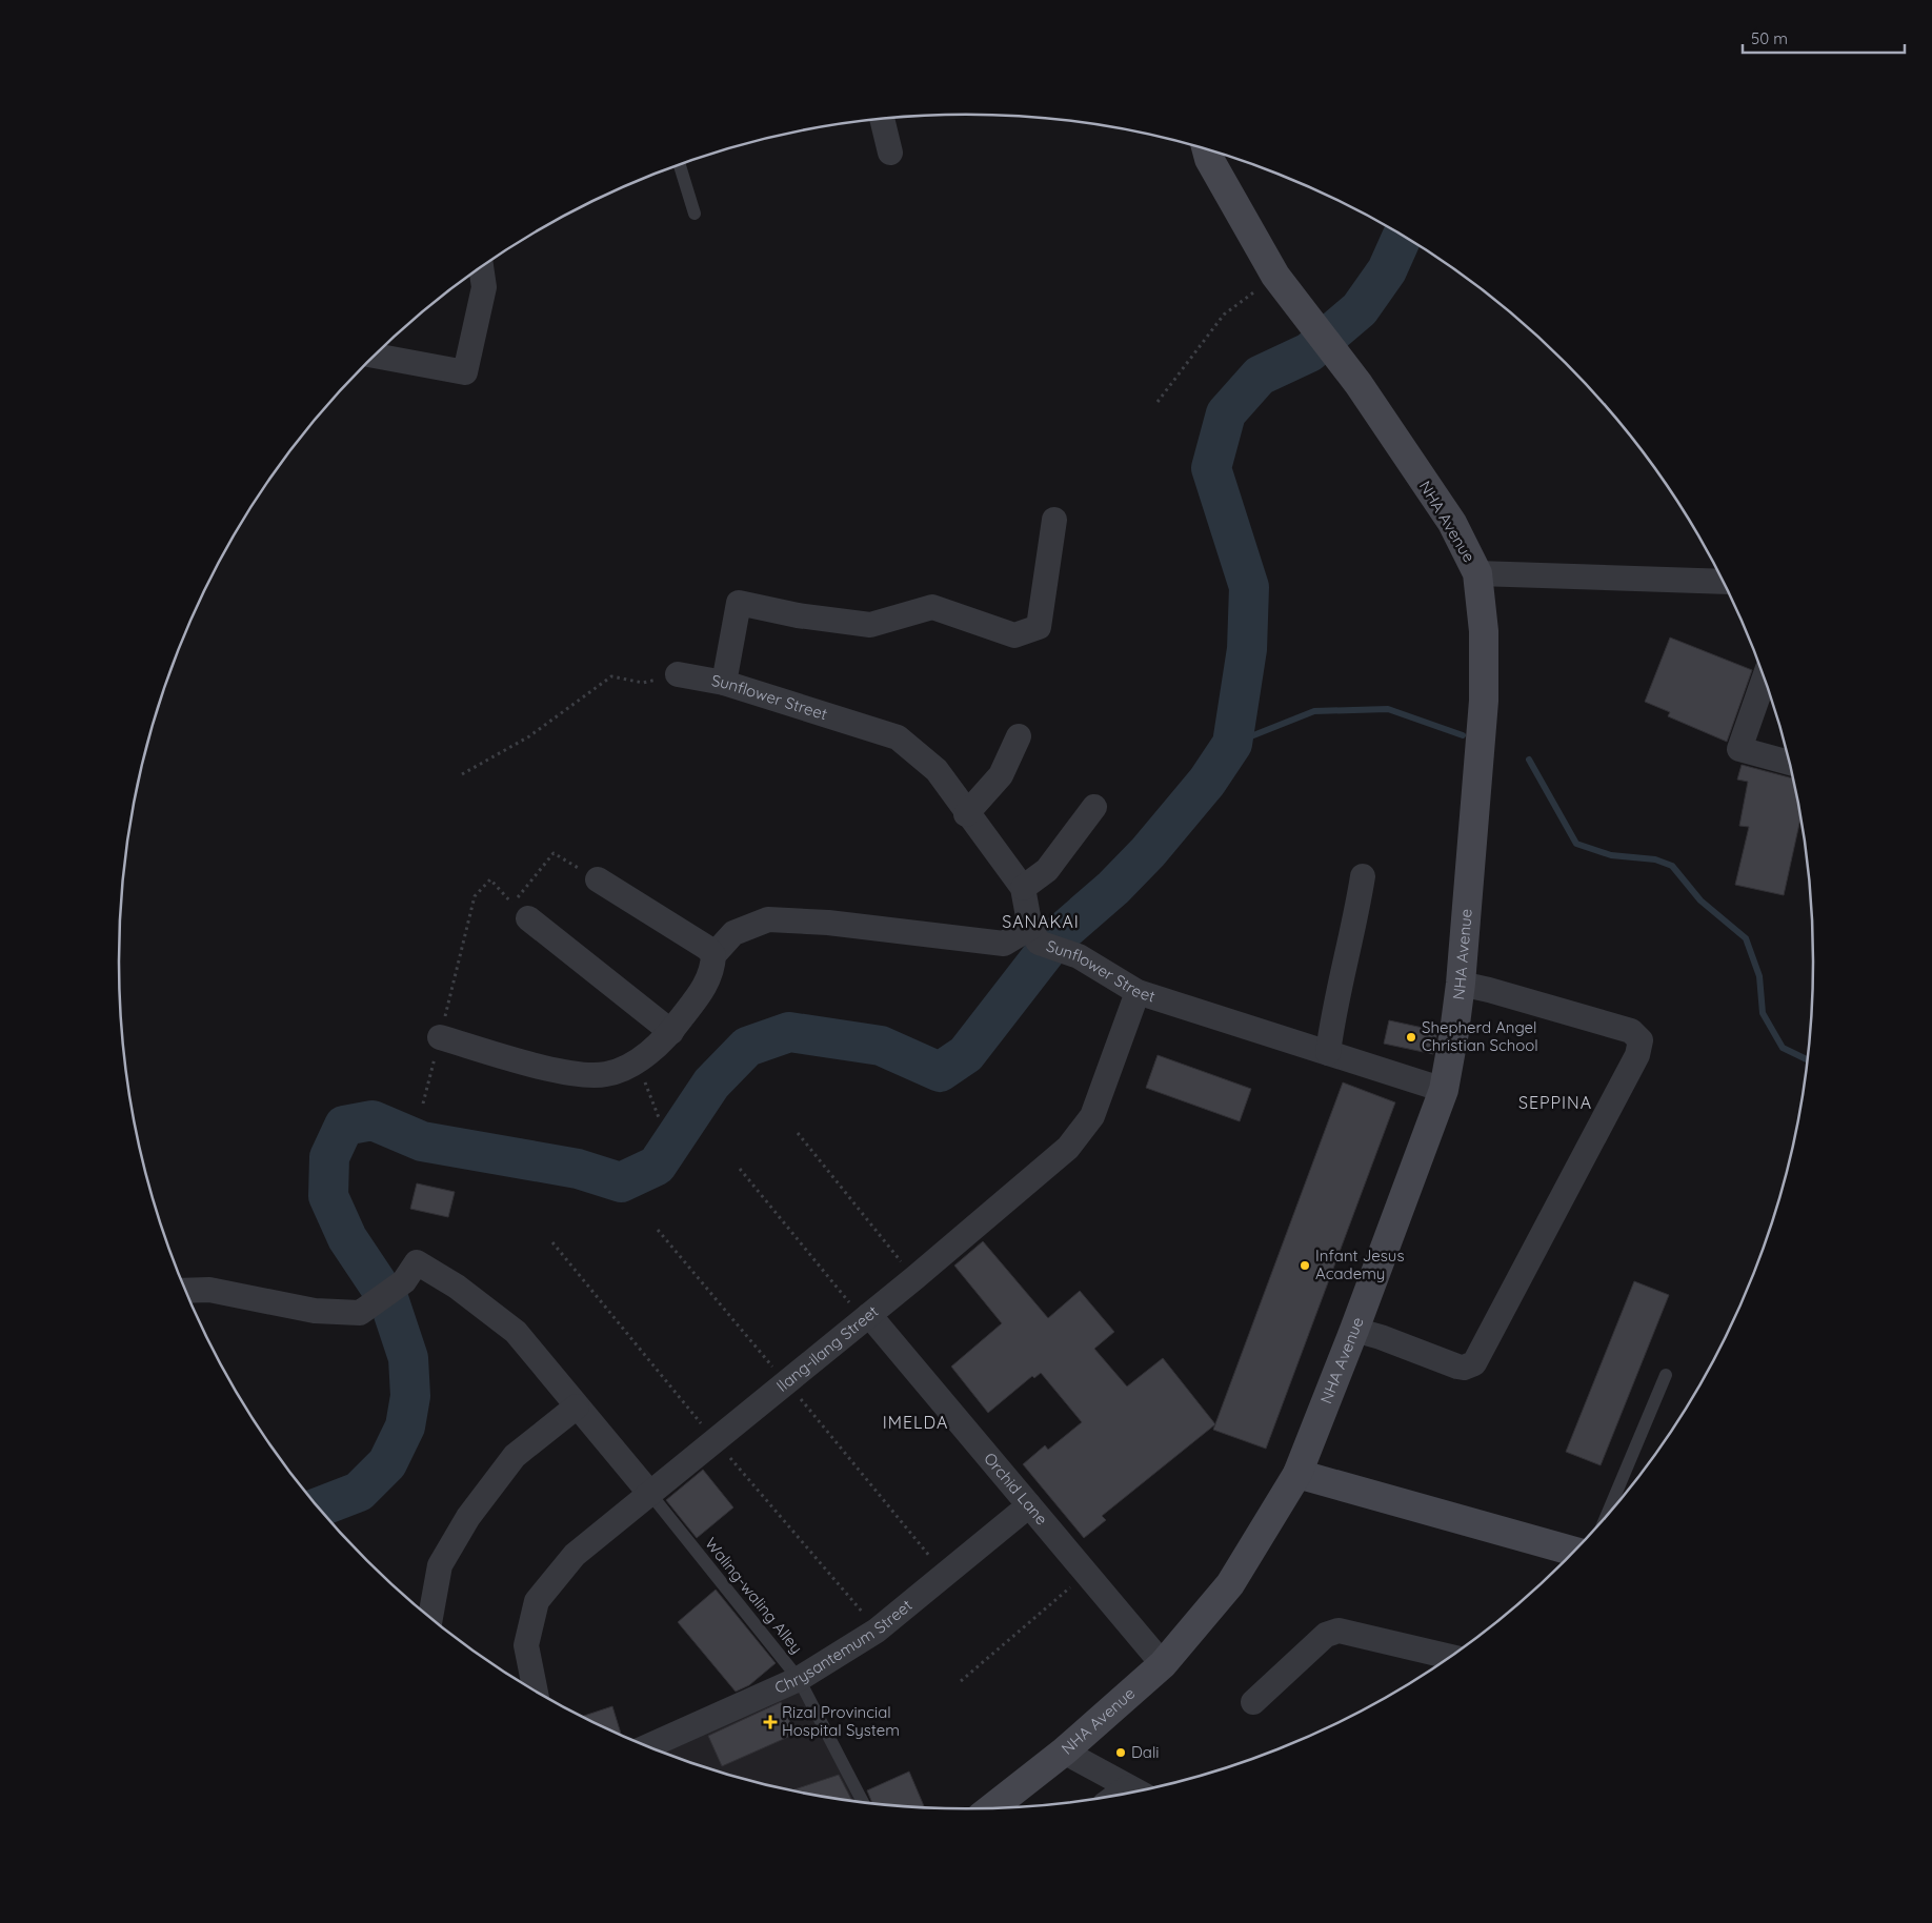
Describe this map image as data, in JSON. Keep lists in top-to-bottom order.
{
  "streets": {
    "street": [
      "NHA Avenue",
      "Sunflower Street",
      "Ilang-ilang Street",
      "Orchid Lane",
      "Chrysantemum Street"
    ],
    "lane": ["Waling-waling Alley"]
  },
  "crossings": [
    ["NHA Avenue", "Sunflower Street"],
    ["NHA Avenue", "Orchid Lane"],
    ["Sunflower Street", "Ilang-ilang Street"],
    ["Ilang-ilang Street", "Orchid Lane"],
    ["Ilang-ilang Street", "Waling-waling Alley"],
    ["Orchid Lane", "Chrysantemum Street"],
    ["Waling-waling Alley", "Chrysantemum Street"]
  ],
  "districts": ["SANAKAI", "SEPPINA", "IMELDA"],
  "places": {
    "other": ["Shepherd Angel Christian School", "Infant Jesus Academy", "Dali"],
    "health": ["Rizal Provincial Hospital System"]
  },
  "scale_bar": "50 m"
}
